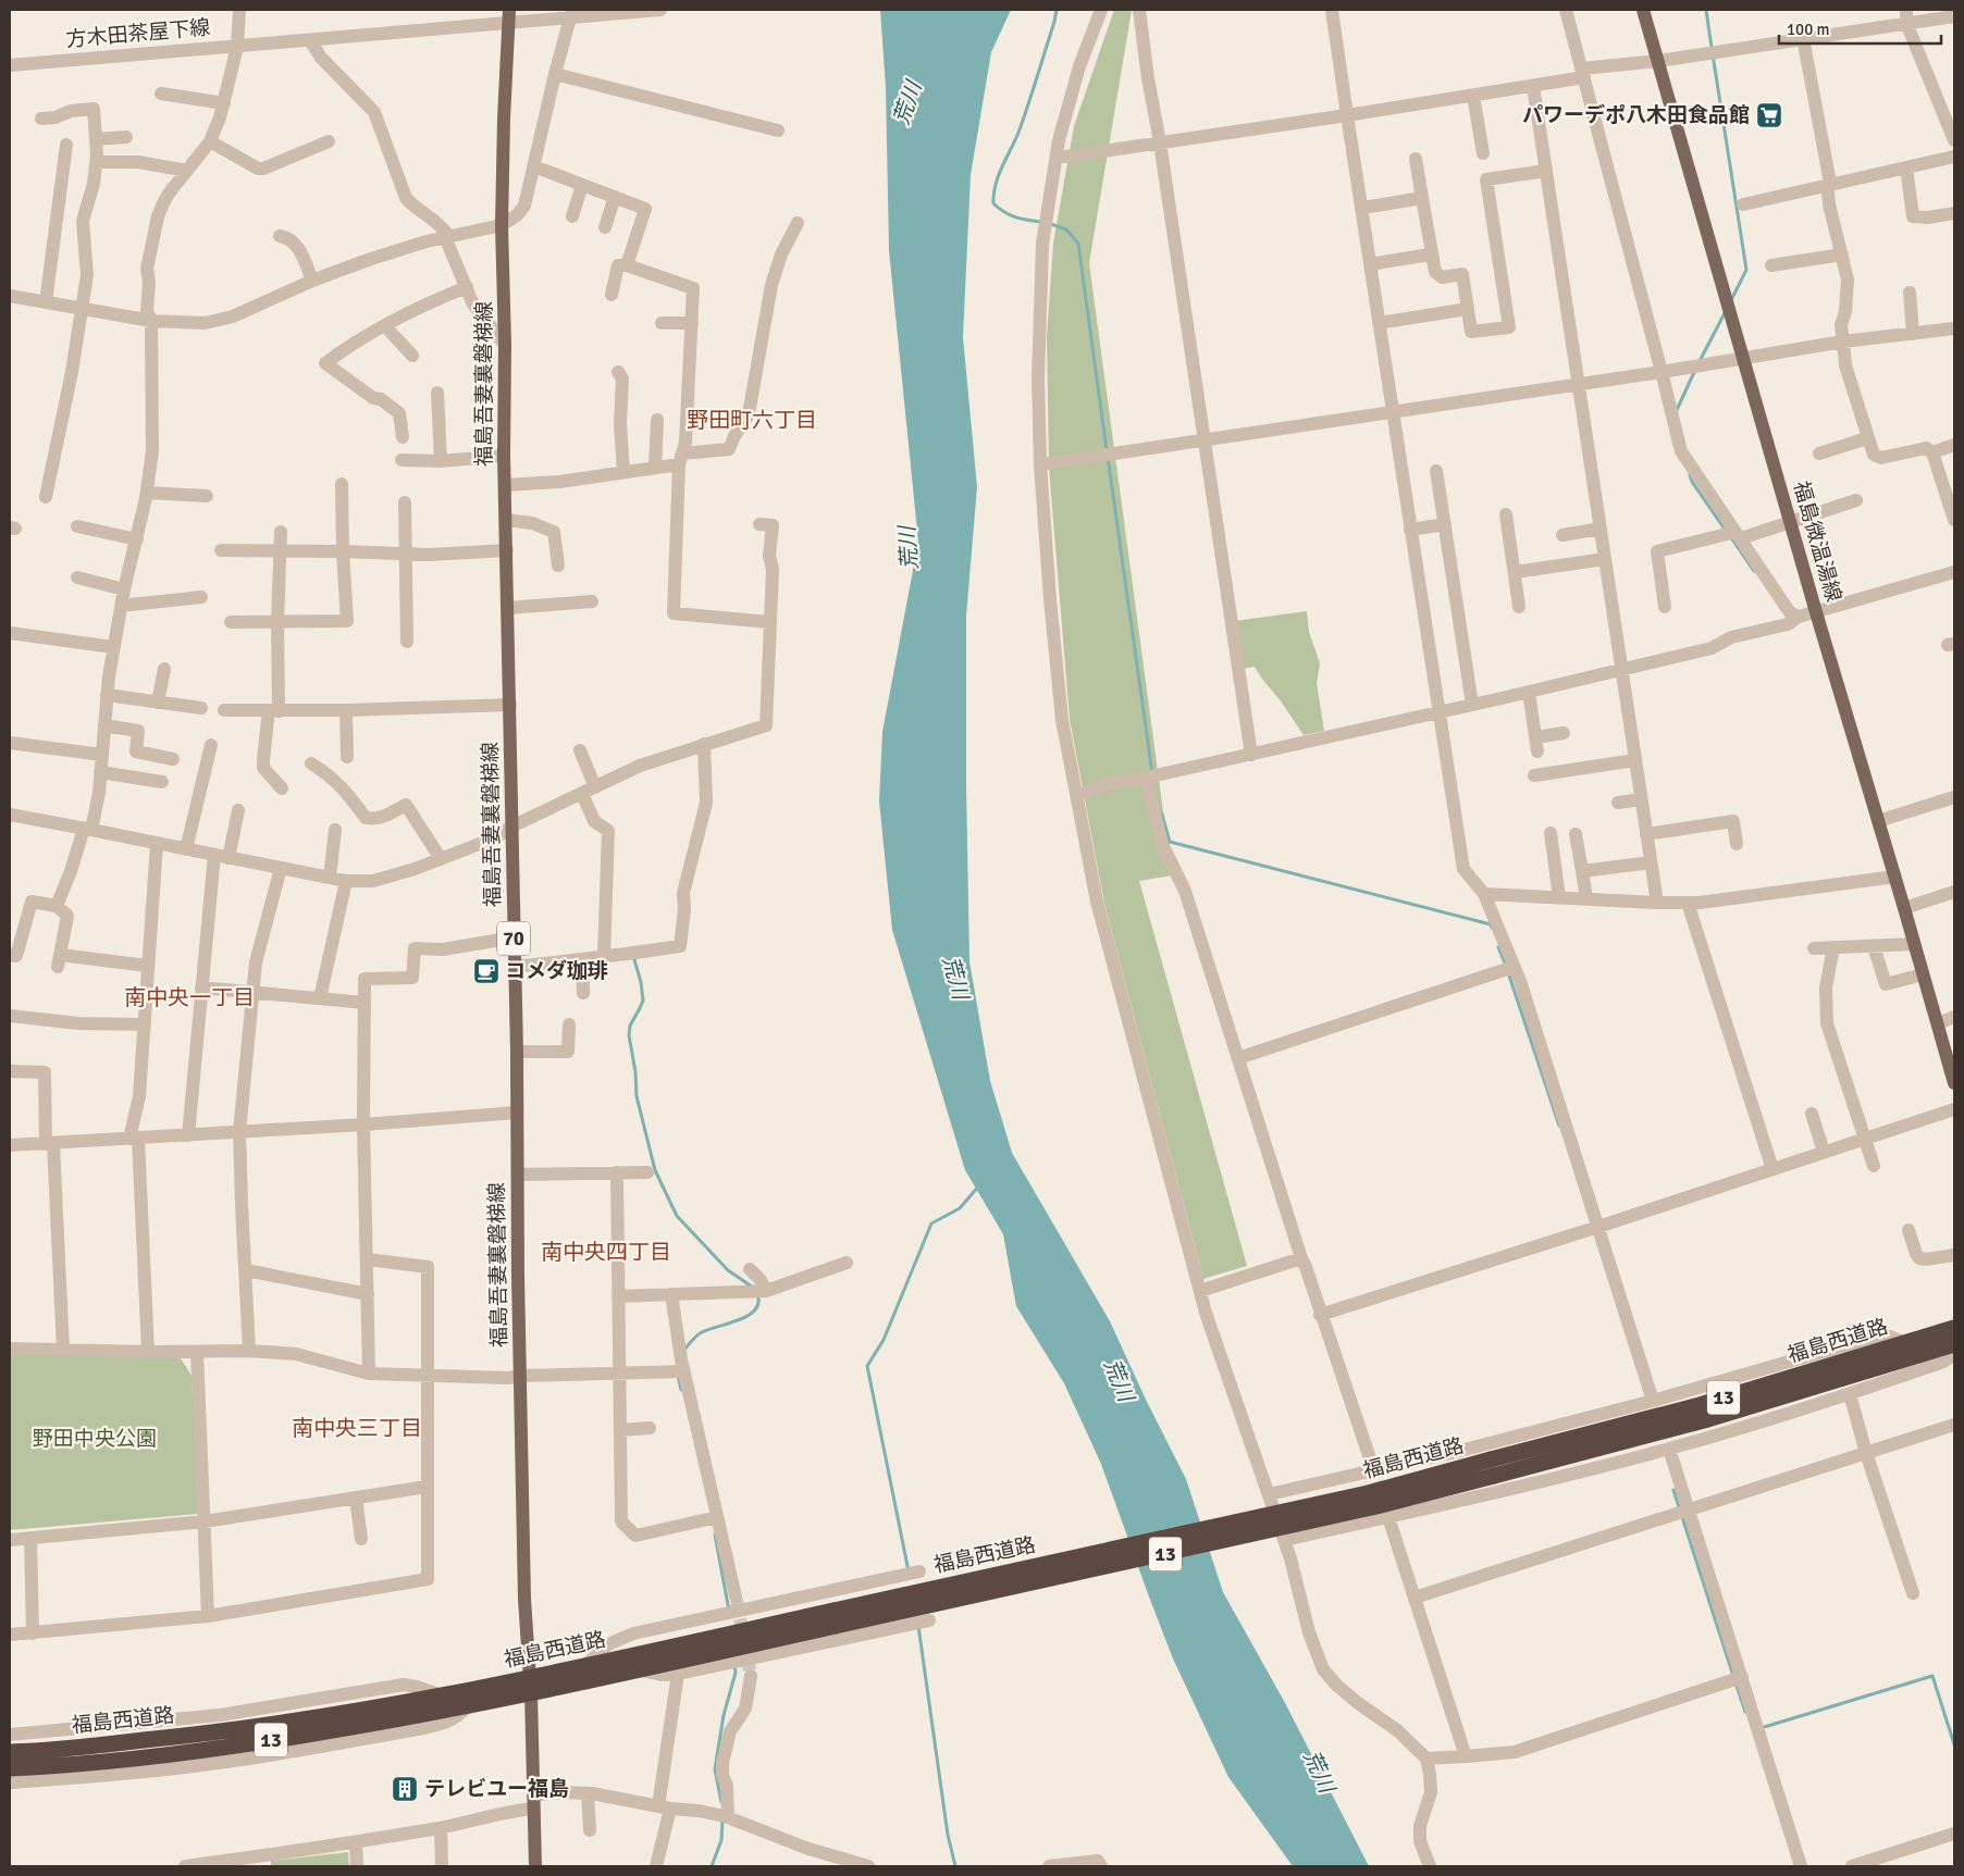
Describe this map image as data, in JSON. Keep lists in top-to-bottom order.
{
  "streets": {
    "highway": ["福島西道路", "13"],
    "main road": ["福島吾妻裏磐梯線", "福島微温湯線", "70"],
    "street": ["方木田茶屋下線"]
  },
  "crossings": [
    ["方木田茶屋下線", "福島吾妻裏磐梯線"],
    ["福島吾妻裏磐梯線", "福島西道路"]
  ],
  "districts": [
    "野田町六丁目",
    "南中央一丁目",
    "南中央四丁目",
    "南中央三丁目"
  ],
  "water": ["荒川"],
  "parks": ["野田中央公園"],
  "places": {
    "supermarket": ["パワーデポ八木田食品館"],
    "cafe": ["コメダ珈琲"],
    "building": ["テレビユー福島"]
  },
  "scale_bar": "100 m"
}
